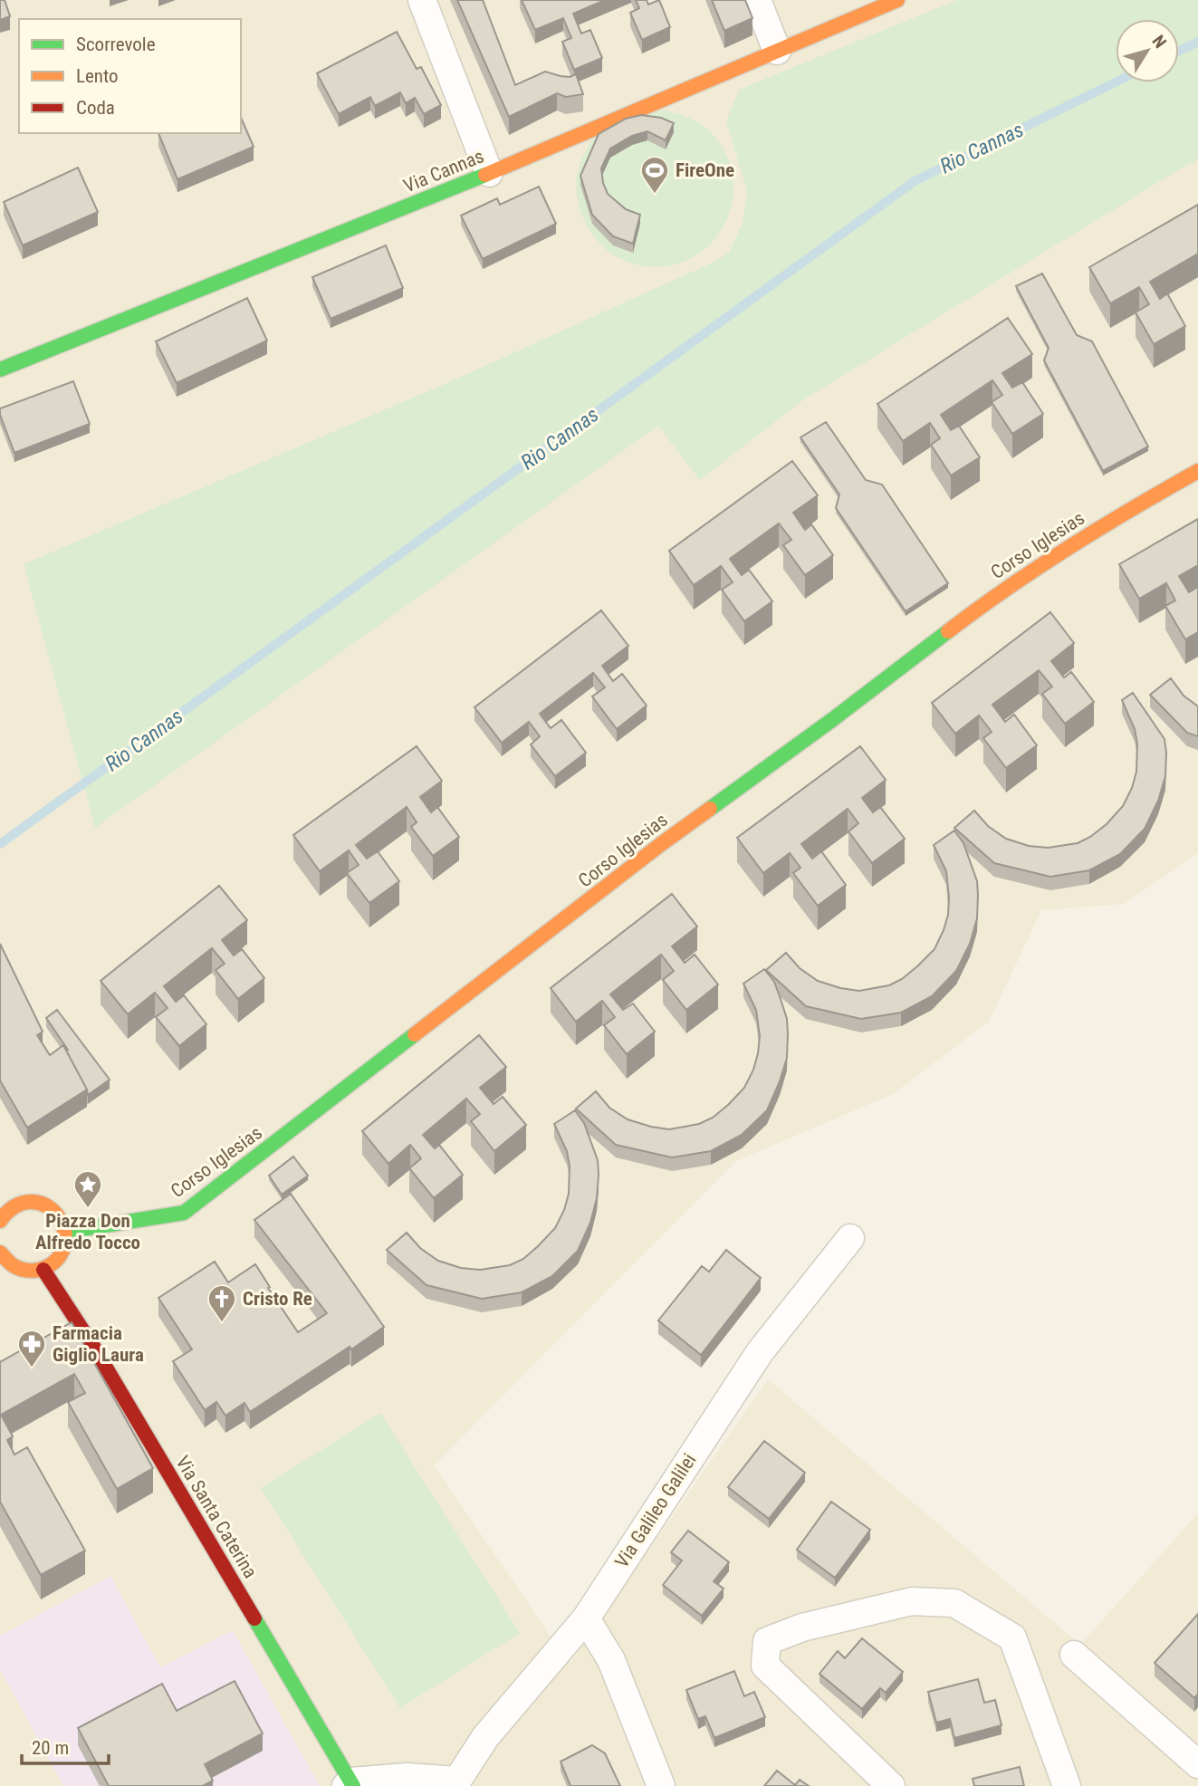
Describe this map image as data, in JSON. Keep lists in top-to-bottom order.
{
  "streets": {
    "street": [
      "Via Cannas",
      "Corso Iglesias",
      "Via Galileo Galilei",
      "Via Santa Caterina"
    ]
  },
  "crossings": [
    ["Via Galileo Galilei", "Via Santa Caterina"]
  ],
  "water": ["Rio Cannas"],
  "places": {
    "sports": ["FireOne"],
    "place": ["Piazza Don Alfredo Tocco"],
    "church": ["Cristo Re"],
    "pharmacy": ["Farmacia Giglio Laura"]
  },
  "legend": ["Scorrevole", "Lento", "Coda"],
  "scale_bar": "20 m",
  "north": "top right"
}
